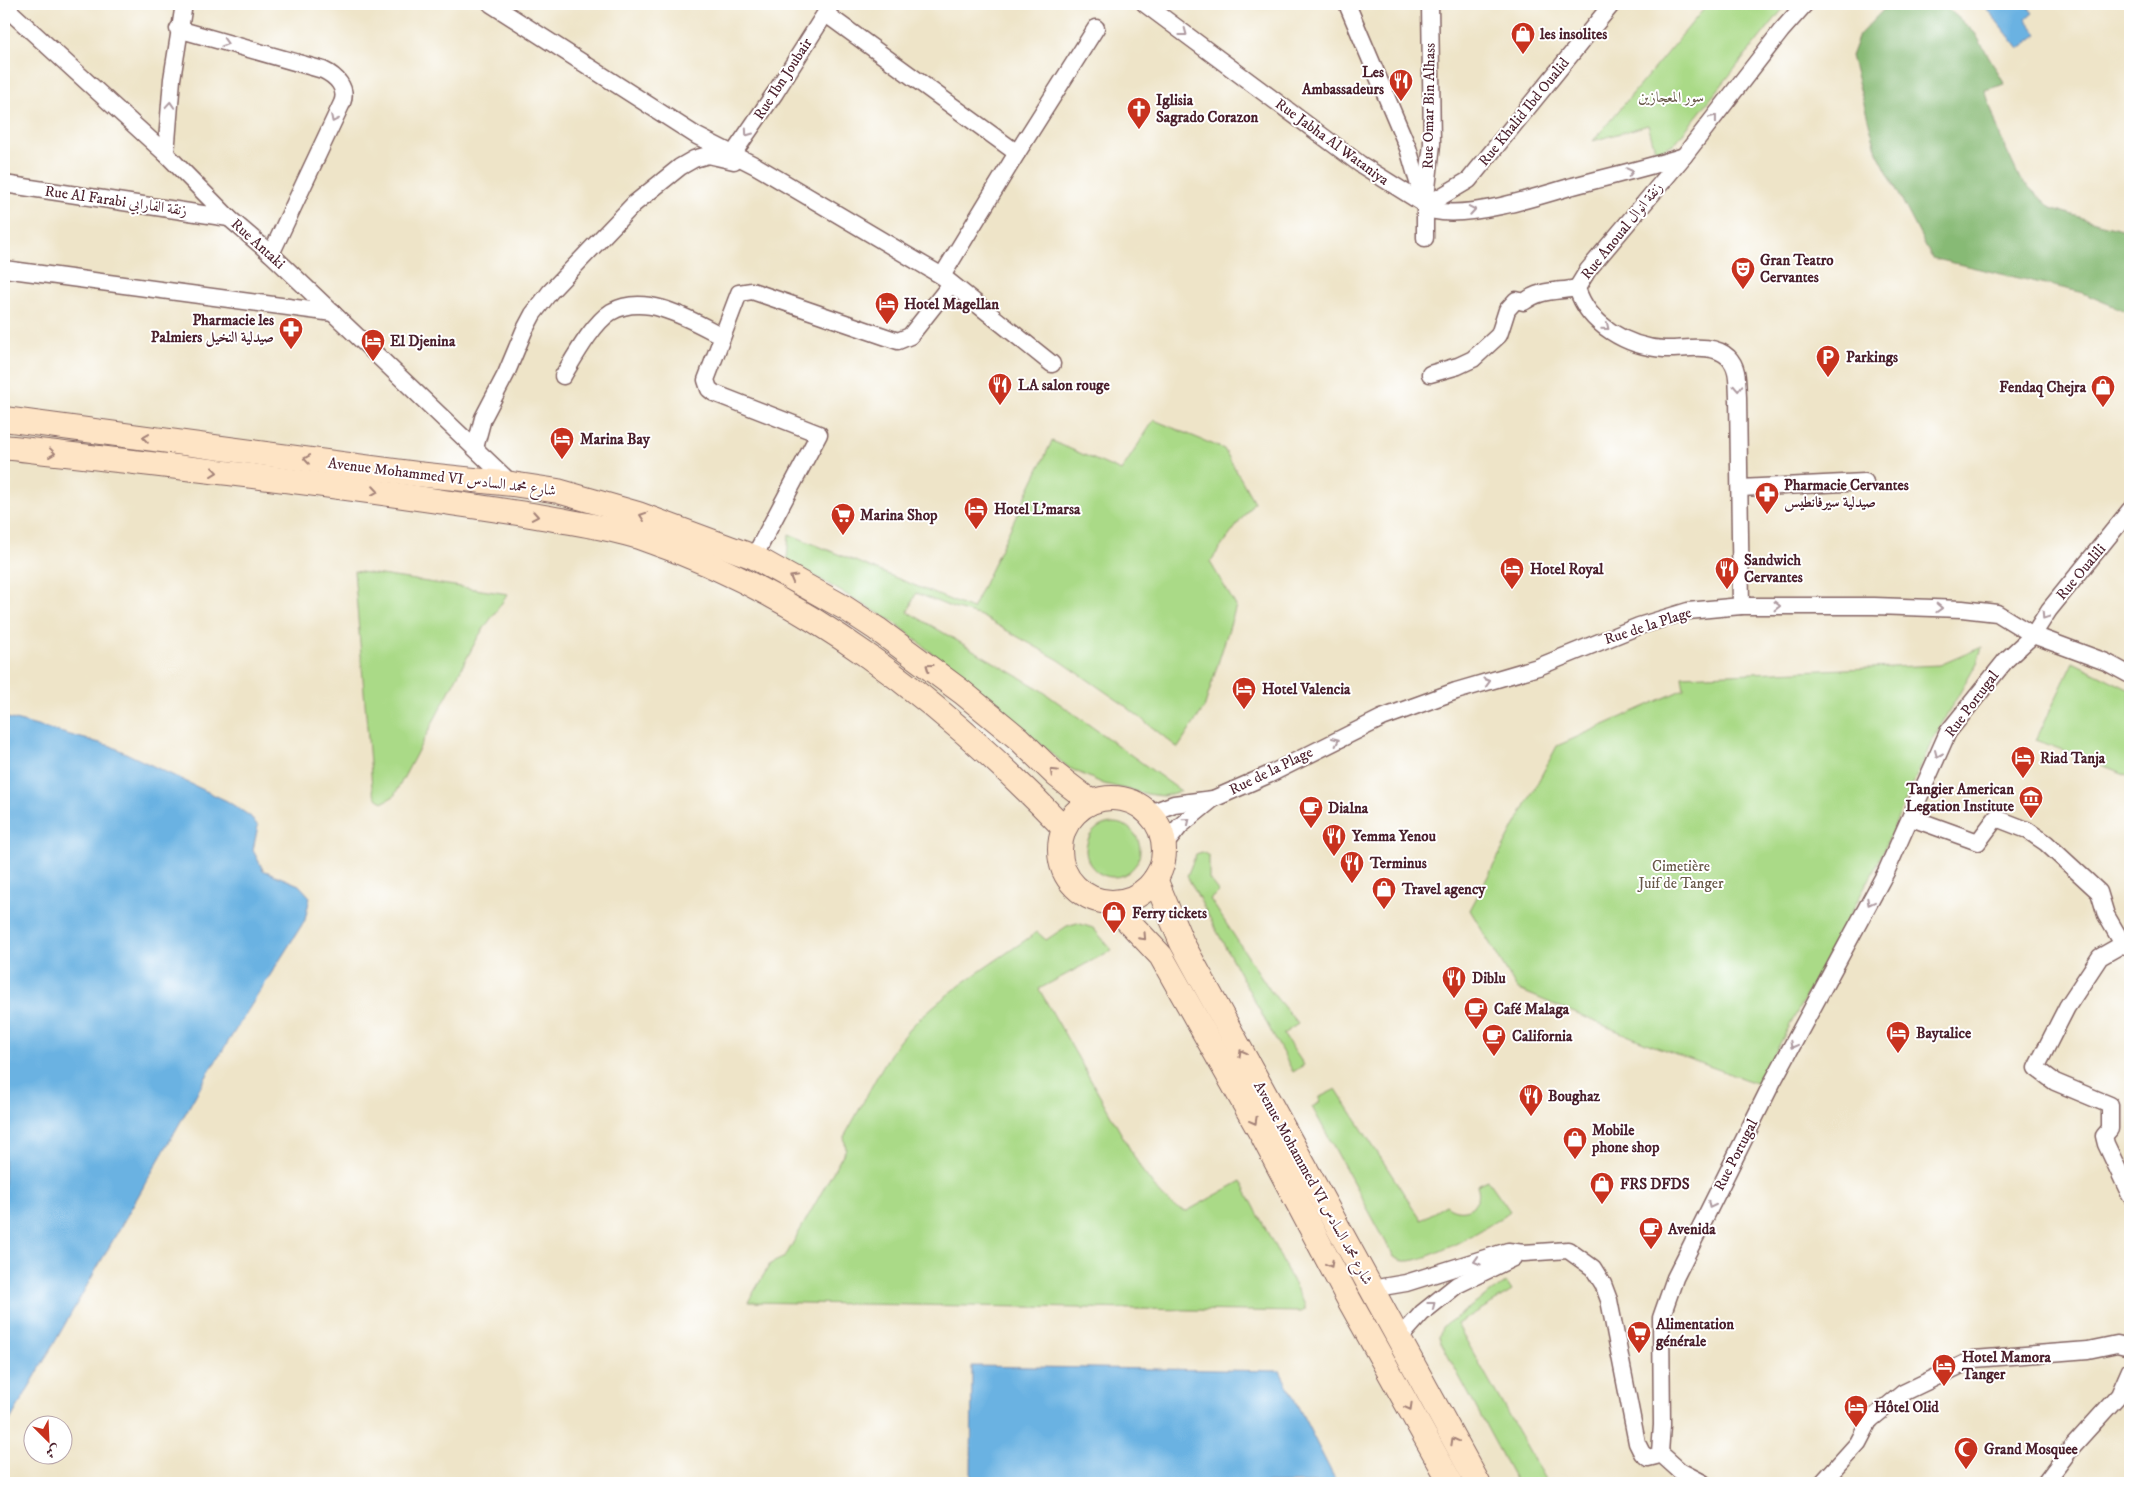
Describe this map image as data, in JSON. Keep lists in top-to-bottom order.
{
  "streets": {
    "main road": ["Avenue Mohammed VI شارع محمد السادس"],
    "street": [
      "Rue Ibn Joubair",
      "Rue Omar Bin Alhass",
      "Rue Khalid Ibd Oualid",
      "Rue Jabha Al Wataniya",
      "Rue Al Farabi زنقة الفارابي",
      "Rue Anoual زنقة انوال",
      "Rue Antaki",
      "Rue Oualili",
      "Rue de la Plage",
      "Rue Portugal"
    ]
  },
  "crossings": [
    ["Rue Omar Bin Alhass", "Rue Khalid Ibd Oualid"],
    ["Rue Omar Bin Alhass", "Rue Jabha Al Wataniya"],
    ["Rue Khalid Ibd Oualid", "Rue Jabha Al Wataniya"],
    ["Rue Jabha Al Wataniya", "Rue Anoual زنقة انوال"],
    ["Rue Al Farabi زنقة الفارابي", "Rue Antaki"],
    ["Rue Anoual زنقة انوال", "Rue de la Plage"],
    ["Rue Antaki", "Avenue Mohammed VI شارع محمد السادس"],
    ["Rue Oualili", "Rue de la Plage"],
    ["Rue Oualili", "Rue Portugal"],
    ["Rue de la Plage", "Rue Portugal"]
  ],
  "one_way": [
    "Rue Ibn Joubair",
    "Rue Jabha Al Wataniya",
    "Rue Oualili",
    "Rue de la Plage",
    "Rue Portugal"
  ],
  "parks": ["سور المعجازين", "Cimetière Juif de Tanger"],
  "places": {
    "shop": [
      "les insolites",
      "Fendaq Chejra",
      "Travel agency",
      "Ferry tickets",
      "Mobile phone shop",
      "FRS DFDS"
    ],
    "restaurant": [
      "Les Ambassadeurs",
      "LA salon rouge",
      "Sandwich Cervantes",
      "Yemma Yenou",
      "Terminus",
      "Diblu",
      "Boughaz"
    ],
    "church": ["Iglisia Sagrado Corazon"],
    "theatre": ["Gran Teatro Cervantes"],
    "hotel": [
      "Hotel Magellan",
      "El Djenina",
      "Marina Bay",
      "Hotel L'marsa",
      "Hotel Royal",
      "Hotel Valencia",
      "Riad Tanja",
      "Baytalice",
      "Hotel Mamora Tanger",
      "Hôtel Olid"
    ],
    "pharmacy": ["Pharmacie les Palmiers صيدلية النخيل", "Pharmacie Cervantes صيدلية سيرفانطيس"],
    "parking": ["Parkings"],
    "supermarket": ["Marina Shop", "Alimentation générale"],
    "museum": ["Tangier American Legation Institute"],
    "cafe": [
      "Dialna",
      "Café Malaga",
      "California",
      "Avenida"
    ],
    "mosque": ["Grand Mosquee"]
  },
  "north": "bottom right"
}
